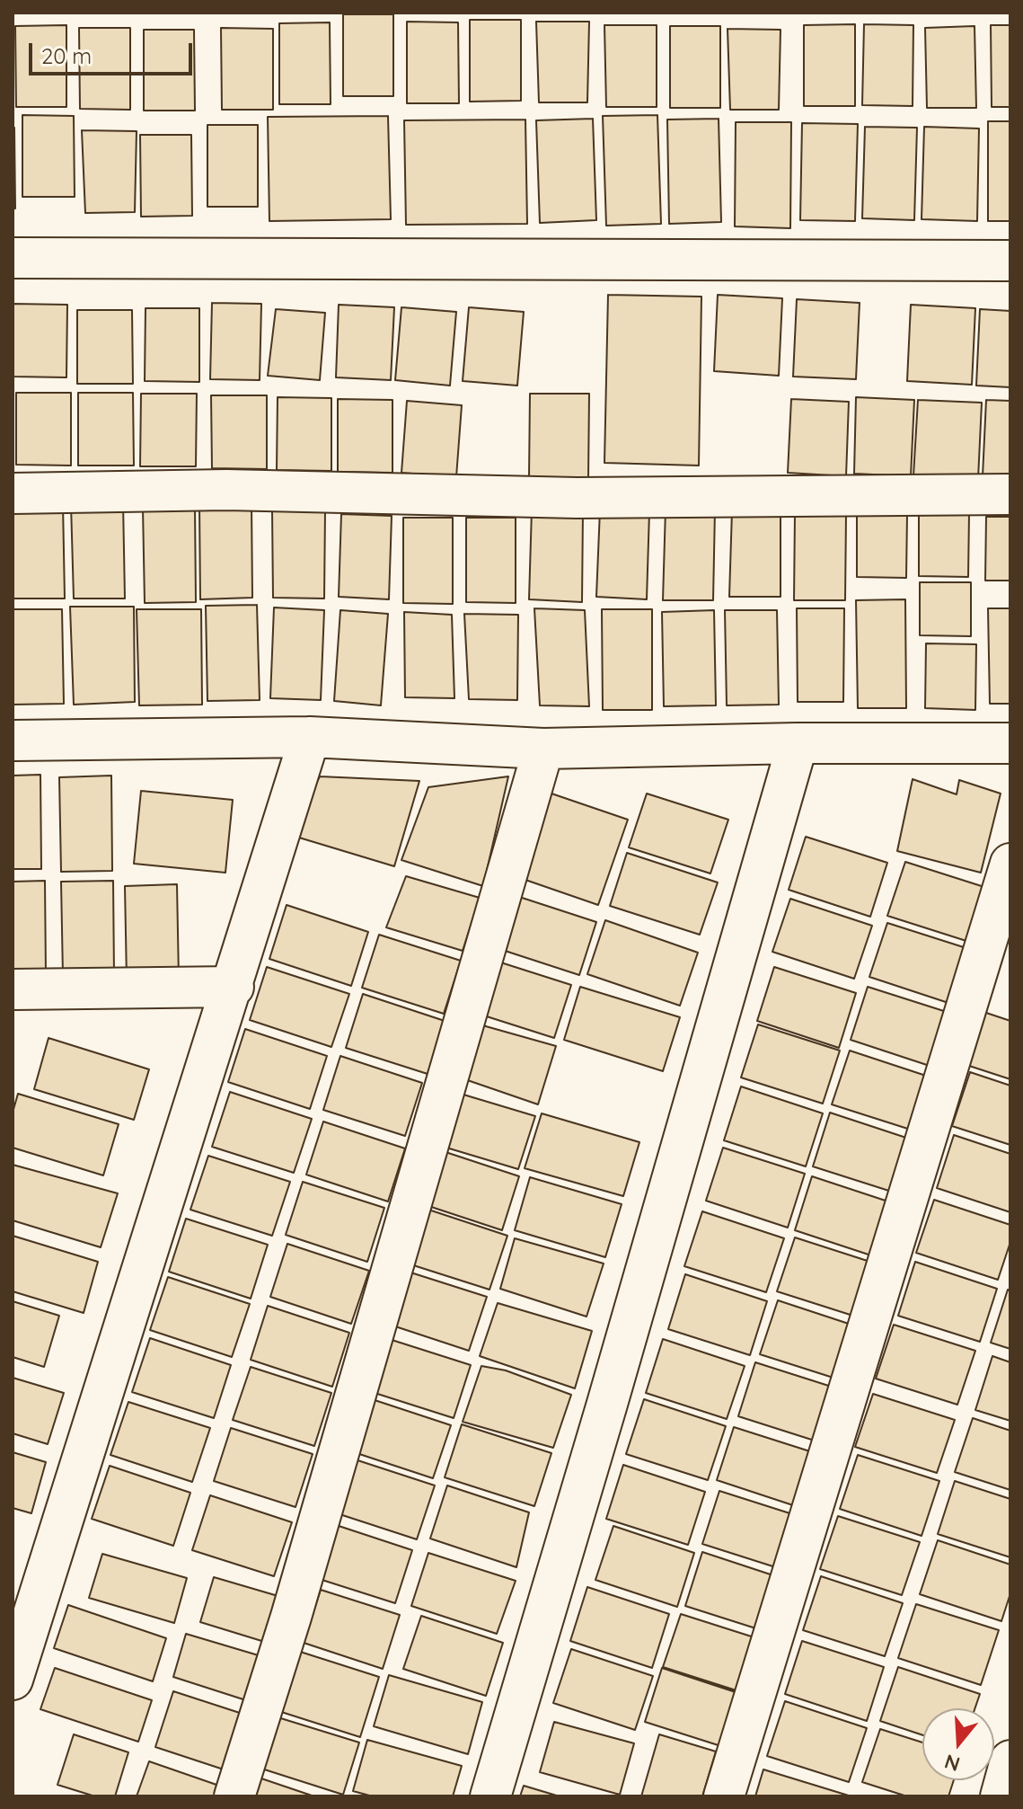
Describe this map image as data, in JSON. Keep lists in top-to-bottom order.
{
  "scale_bar": "20 m",
  "north": "bottom"
}
